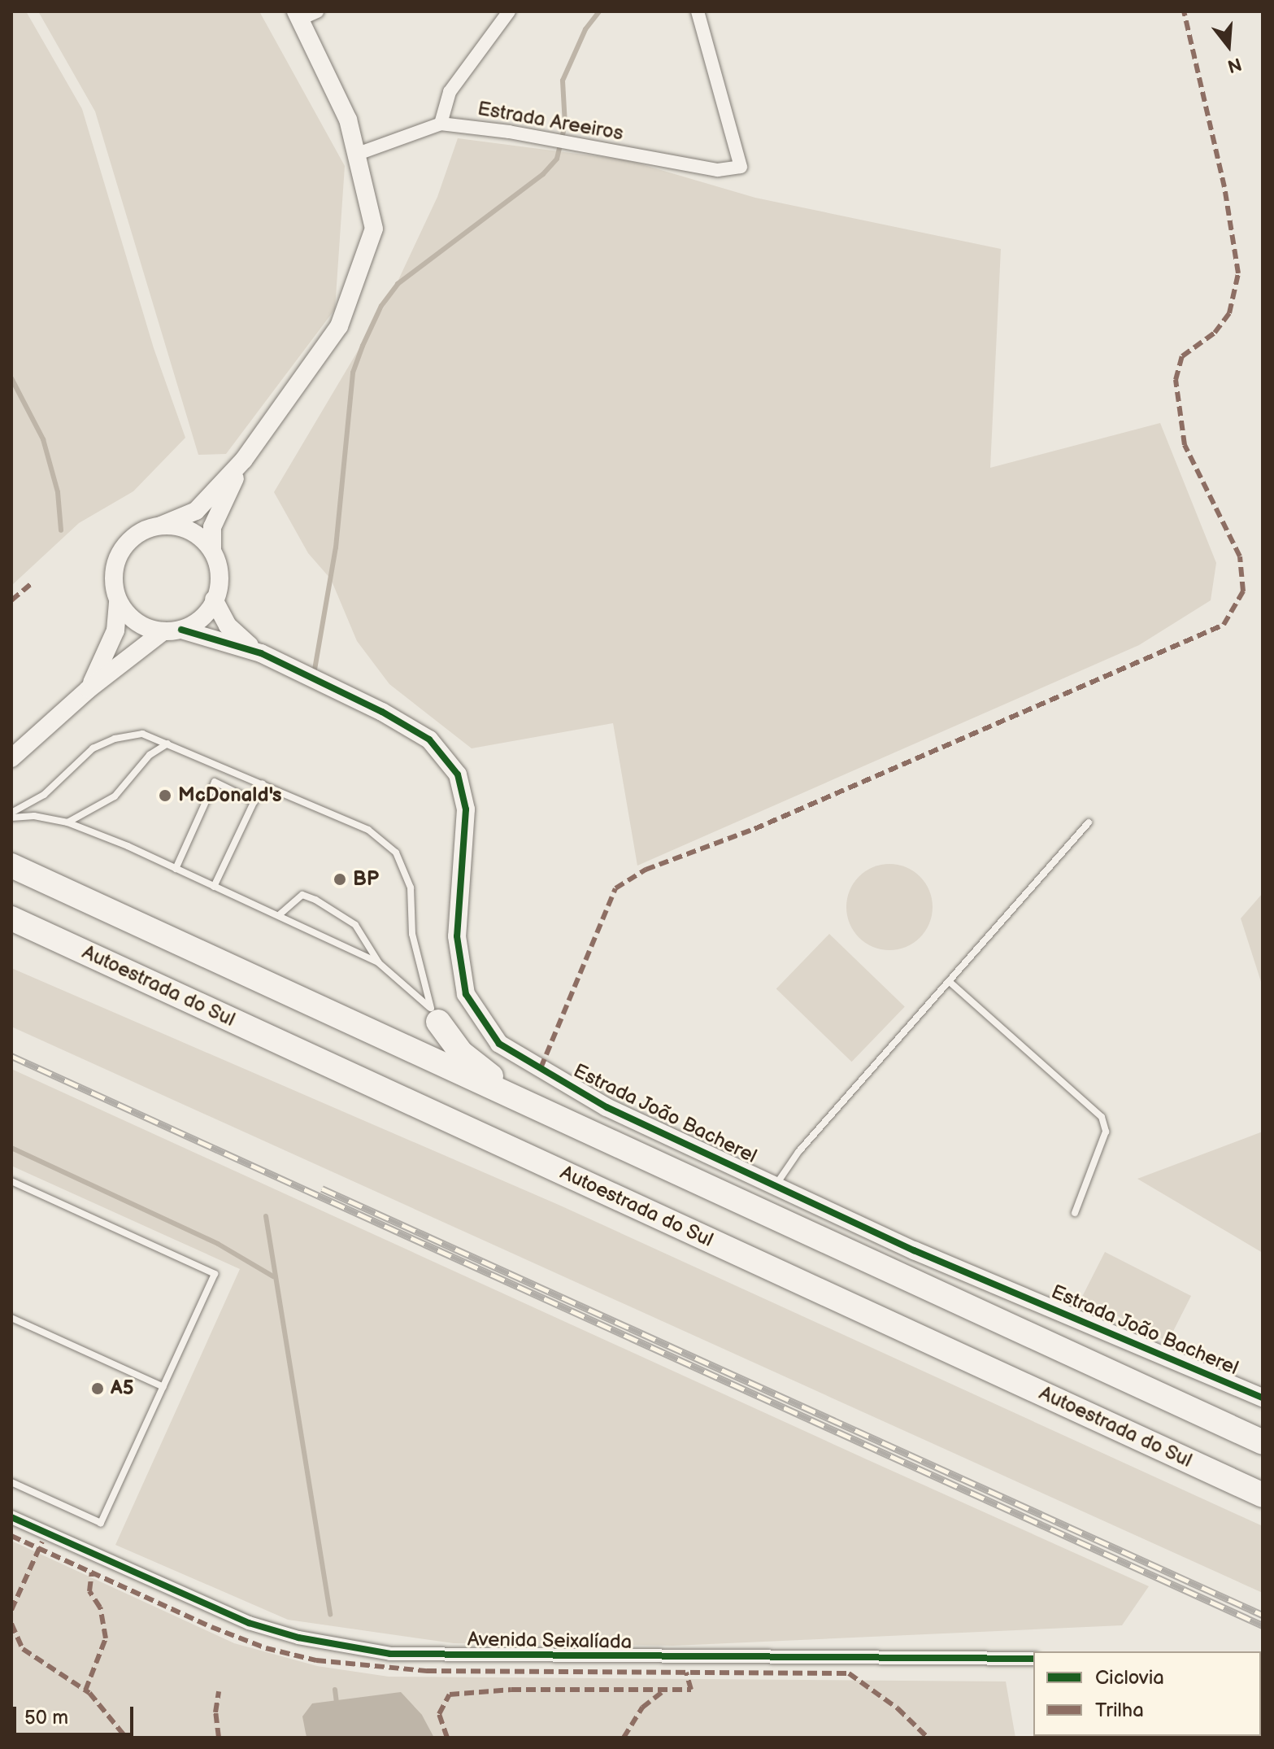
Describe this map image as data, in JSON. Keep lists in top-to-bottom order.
{
  "streets": {
    "highway": ["Autoestrada do Sul"],
    "street": ["Estrada Areeiros", "Estrada João Bacherel", "Avenida Seixalíada"]
  },
  "places": ["McDonald's", "BP", "A5"],
  "legend": ["Ciclovia", "Trilha"],
  "scale_bar": "50 m",
  "north": "bottom"
}
